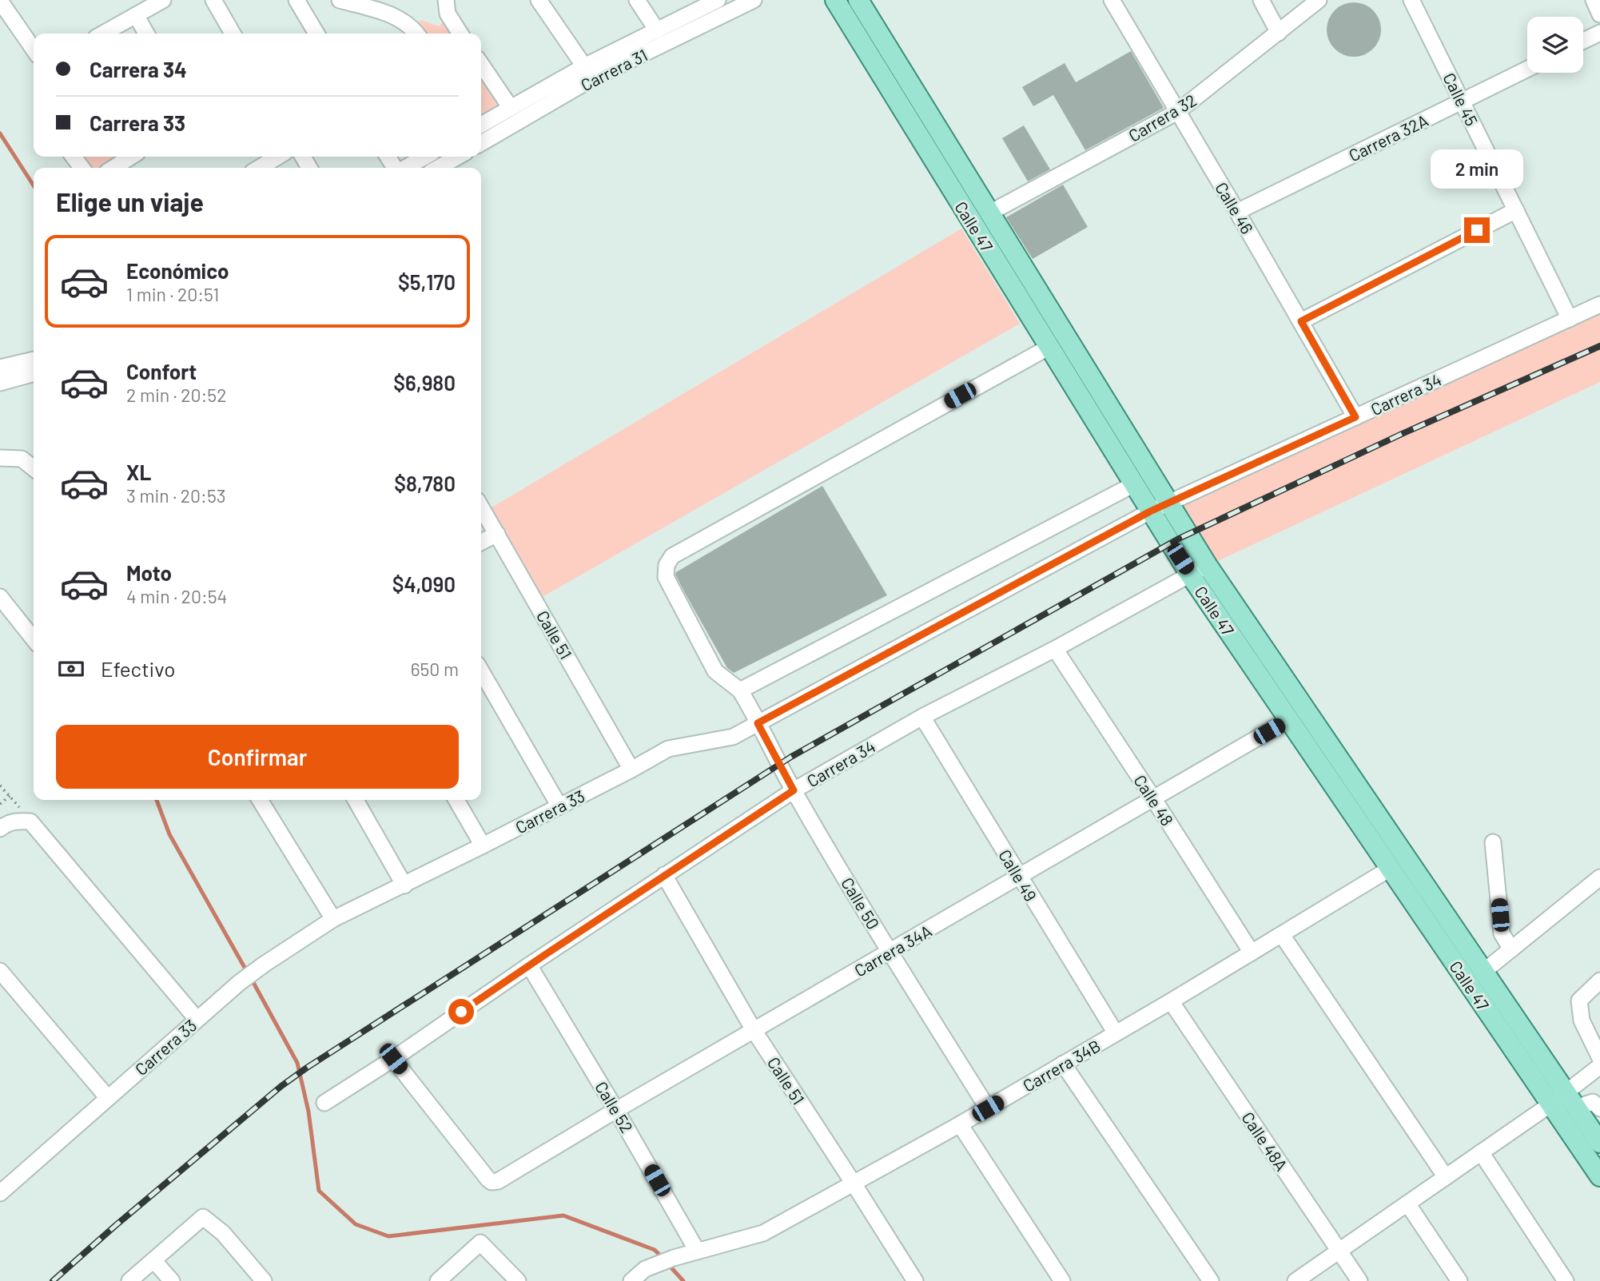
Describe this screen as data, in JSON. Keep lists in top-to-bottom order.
{
  "streets": {
    "main road": ["Calle 47"],
    "street": [
      "Carrera 31",
      "Calle 45",
      "Carrera 32",
      "Carrera 32A",
      "Calle 46",
      "Carrera 34",
      "Calle 51",
      "Calle 48",
      "Carrera 33",
      "Calle 49",
      "Calle 50",
      "Carrera 34A",
      "Carrera 34B",
      "Calle 52",
      "Calle 48A"
    ]
  },
  "crossings": [
    ["Calle 45", "Carrera 32A"],
    ["Calle 45", "Carrera 34"],
    ["Carrera 32", "Calle 46"],
    ["Carrera 32", "Calle 47"],
    ["Carrera 32A", "Calle 46"],
    ["Calle 46", "Carrera 34"],
    ["Calle 47", "Carrera 34"],
    ["Calle 47", "Carrera 33"],
    ["Calle 47", "Carrera 34A"],
    ["Calle 47", "Carrera 34B"],
    ["Carrera 34", "Calle 51"],
    ["Carrera 34", "Calle 48"],
    ["Carrera 34", "Carrera 33"],
    ["Carrera 34", "Calle 49"],
    ["Carrera 34", "Calle 50"],
    ["Carrera 34", "Carrera 34A"],
    ["Carrera 34", "Calle 52"],
    ["Calle 51", "Carrera 33"],
    ["Calle 51", "Carrera 34A"],
    ["Calle 51", "Carrera 34B"],
    ["Calle 48", "Carrera 34A"],
    ["Calle 48", "Carrera 34B"],
    ["Carrera 33", "Calle 50"],
    ["Calle 49", "Carrera 34A"],
    ["Calle 49", "Carrera 34B"],
    ["Calle 50", "Carrera 34A"],
    ["Calle 50", "Carrera 34B"],
    ["Carrera 34A", "Calle 52"],
    ["Carrera 34B", "Calle 52"],
    ["Carrera 34B", "Calle 48A"]
  ],
  "page": {
    "banner": ["Carrera 34", "Carrera 33"],
    "bubble": "2 min",
    "heading": "Elige un viaje",
    "list": [
      {
        "name": "Económico",
        "note": "1 min · 20:51",
        "value": "$5,170"
      },
      {
        "name": "Confort",
        "note": "2 min · 20:52",
        "value": "$6,980"
      },
      {
        "name": "XL",
        "note": "3 min · 20:53",
        "value": "$8,780"
      },
      {
        "name": "Moto",
        "note": "4 min · 20:54",
        "value": "$4,090"
      }
    ],
    "pay": ["Efectivo", "650 m"],
    "buttons": "Confirmar"
  }
}
